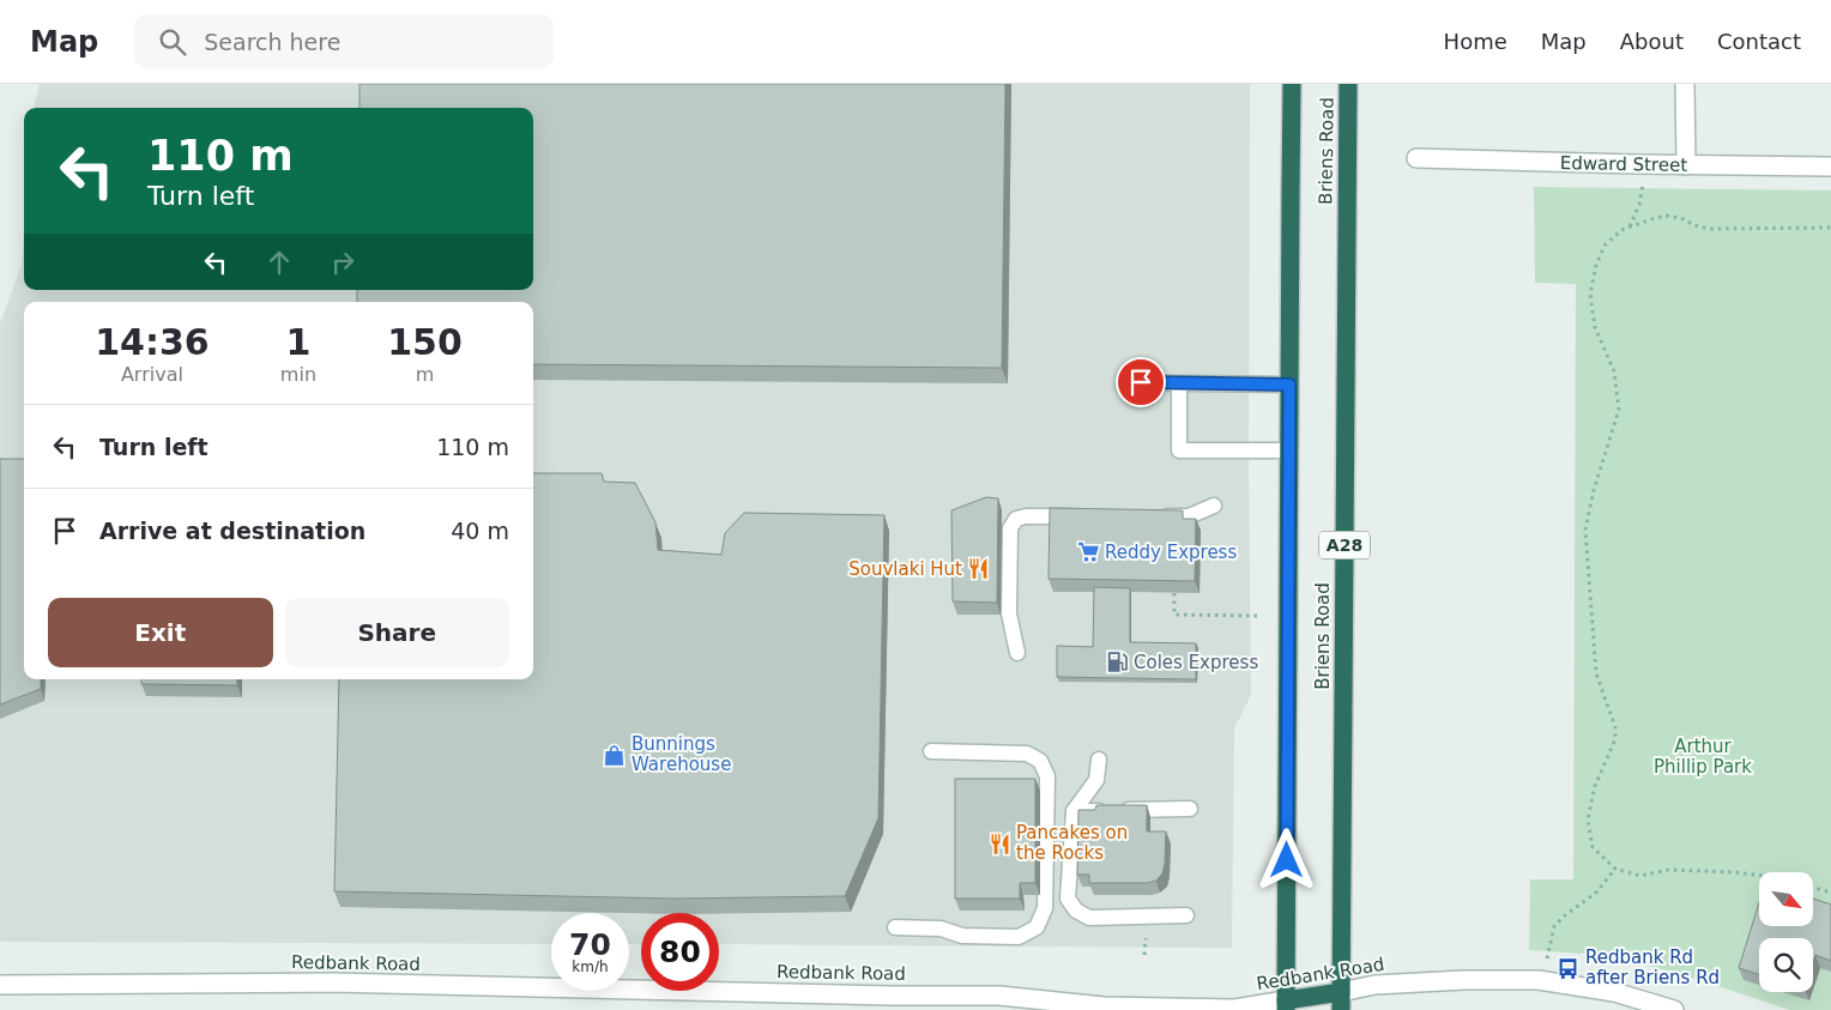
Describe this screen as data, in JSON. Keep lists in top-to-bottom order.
{
  "streets": {
    "highway": ["Briens Road", "A28", "Redbank Road"],
    "street": ["Edward Street"]
  },
  "crossings": [
    ["Briens Road", "Redbank Road"]
  ],
  "parks": ["Arthur Phillip Park"],
  "places": {
    "supermarket": ["Reddy Express"],
    "restaurant": ["Souvlaki Hut", "Pancakes on the Rocks"],
    "fuel station": ["Coles Express"],
    "shop": ["Bunnings Warehouse"],
    "bus stop": ["Redbank Rd after Briens Rd"]
  },
  "north": "bottom right",
  "page": {
    "header": "Map",
    "search": "Search here",
    "nav": [
      "Home",
      "Map",
      "About",
      "Contact"
    ],
    "turn": ["110 m", "Turn left"],
    "eta": [
      "14:36",
      "Arrival",
      "1",
      "min",
      "150",
      "m"
    ],
    "list": [
      {
        "name": "Turn left",
        "value": "110 m"
      },
      {
        "name": "Arrive at destination",
        "value": "40 m"
      }
    ],
    "buttons": ["Exit", "Share"],
    "speed": "70 km/h",
    "limit": "80"
  }
}
